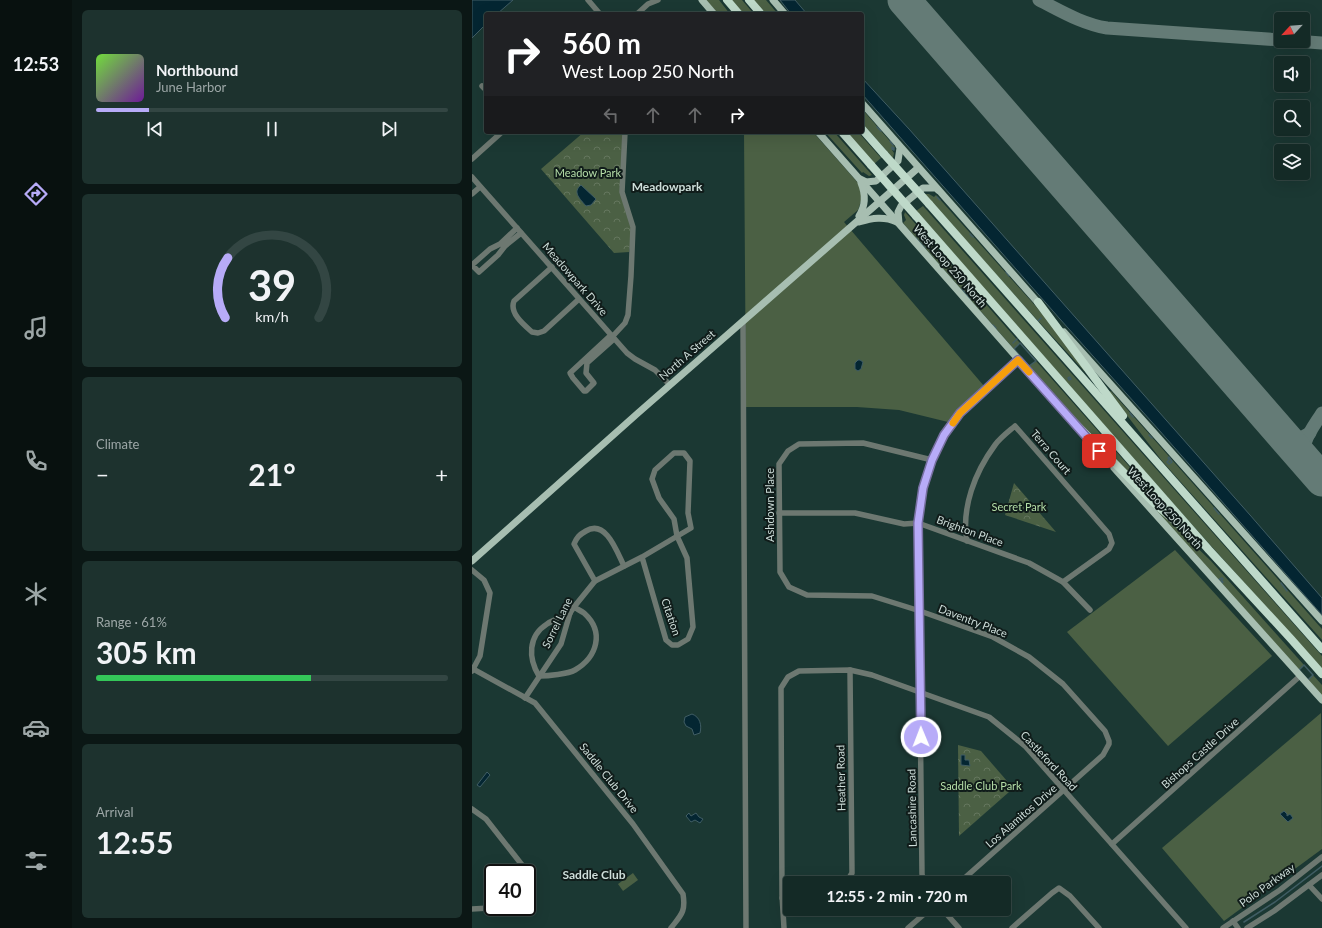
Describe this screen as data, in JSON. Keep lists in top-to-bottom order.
{
  "streets": {
    "main road": ["West Loop 250 North", "North A Street"],
    "street": [
      "Meadowpark Drive",
      "Terra Court",
      "Ashdown Place",
      "Brighton Place",
      "Citation",
      "Daventry Place",
      "Sorrel Lane",
      "Bishops Castle Drive",
      "Castleford Road",
      "Saddle Club Drive",
      "Heather Road",
      "Lancashire Road",
      "Los Alamitos Drive",
      "Polo Parkway"
    ]
  },
  "crossings": [
    ["West Loop 250 North", "North A Street"],
    ["West Loop 250 North", "Bishops Castle Drive"],
    ["West Loop 250 North", "Lancashire Road"],
    ["Meadowpark Drive", "North A Street"],
    ["Terra Court", "Brighton Place"],
    ["Ashdown Place", "Brighton Place"],
    ["Ashdown Place", "Daventry Place"],
    ["Ashdown Place", "Lancashire Road"],
    ["Brighton Place", "Lancashire Road"],
    ["Daventry Place", "Lancashire Road"],
    ["Daventry Place", "Los Alamitos Drive"],
    ["Sorrel Lane", "Saddle Club Drive"],
    ["Bishops Castle Drive", "Castleford Road"],
    ["Castleford Road", "Heather Road"],
    ["Castleford Road", "Lancashire Road"],
    ["Castleford Road", "Los Alamitos Drive"]
  ],
  "districts": ["Meadowpark", "Saddle Club"],
  "parks": ["Meadow Park", "Secret Park", "Saddle Club Park"],
  "north": "bottom left",
  "page": {
    "tabs": "12:53",
    "turn": ["560 m", "West Loop 250 North"],
    "song": ["Northbound", "June Harbor"],
    "tile": [
      "Climate",
      ["Range · 61%", "305 km"],
      ["Arrival", "12:55"]
    ],
    "heat": ["−", "21°", "+"],
    "limit": "40",
    "trip": "12:55 · 2 min · 720 m",
    "gauge": ["39", "km/h"]
  }
}
